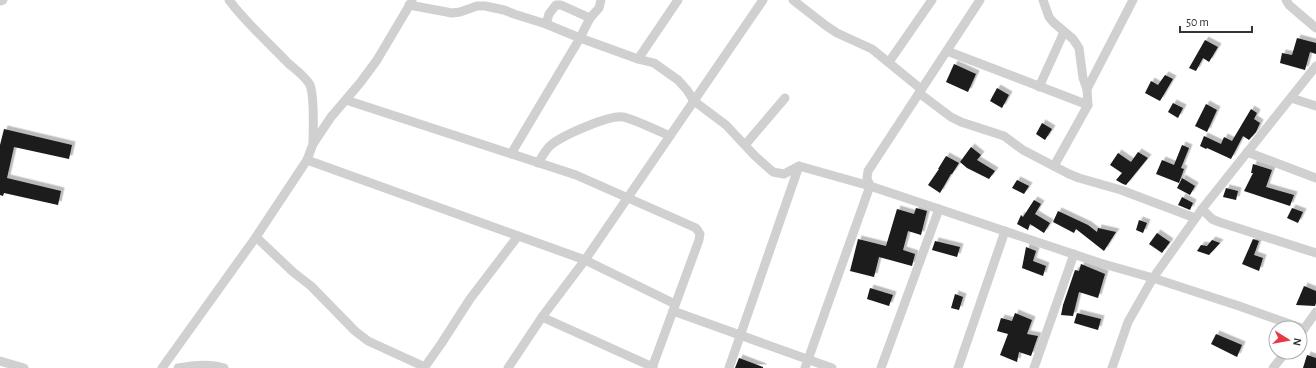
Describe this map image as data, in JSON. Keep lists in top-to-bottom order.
{
  "scale_bar": "50 m",
  "north": "right"
}
